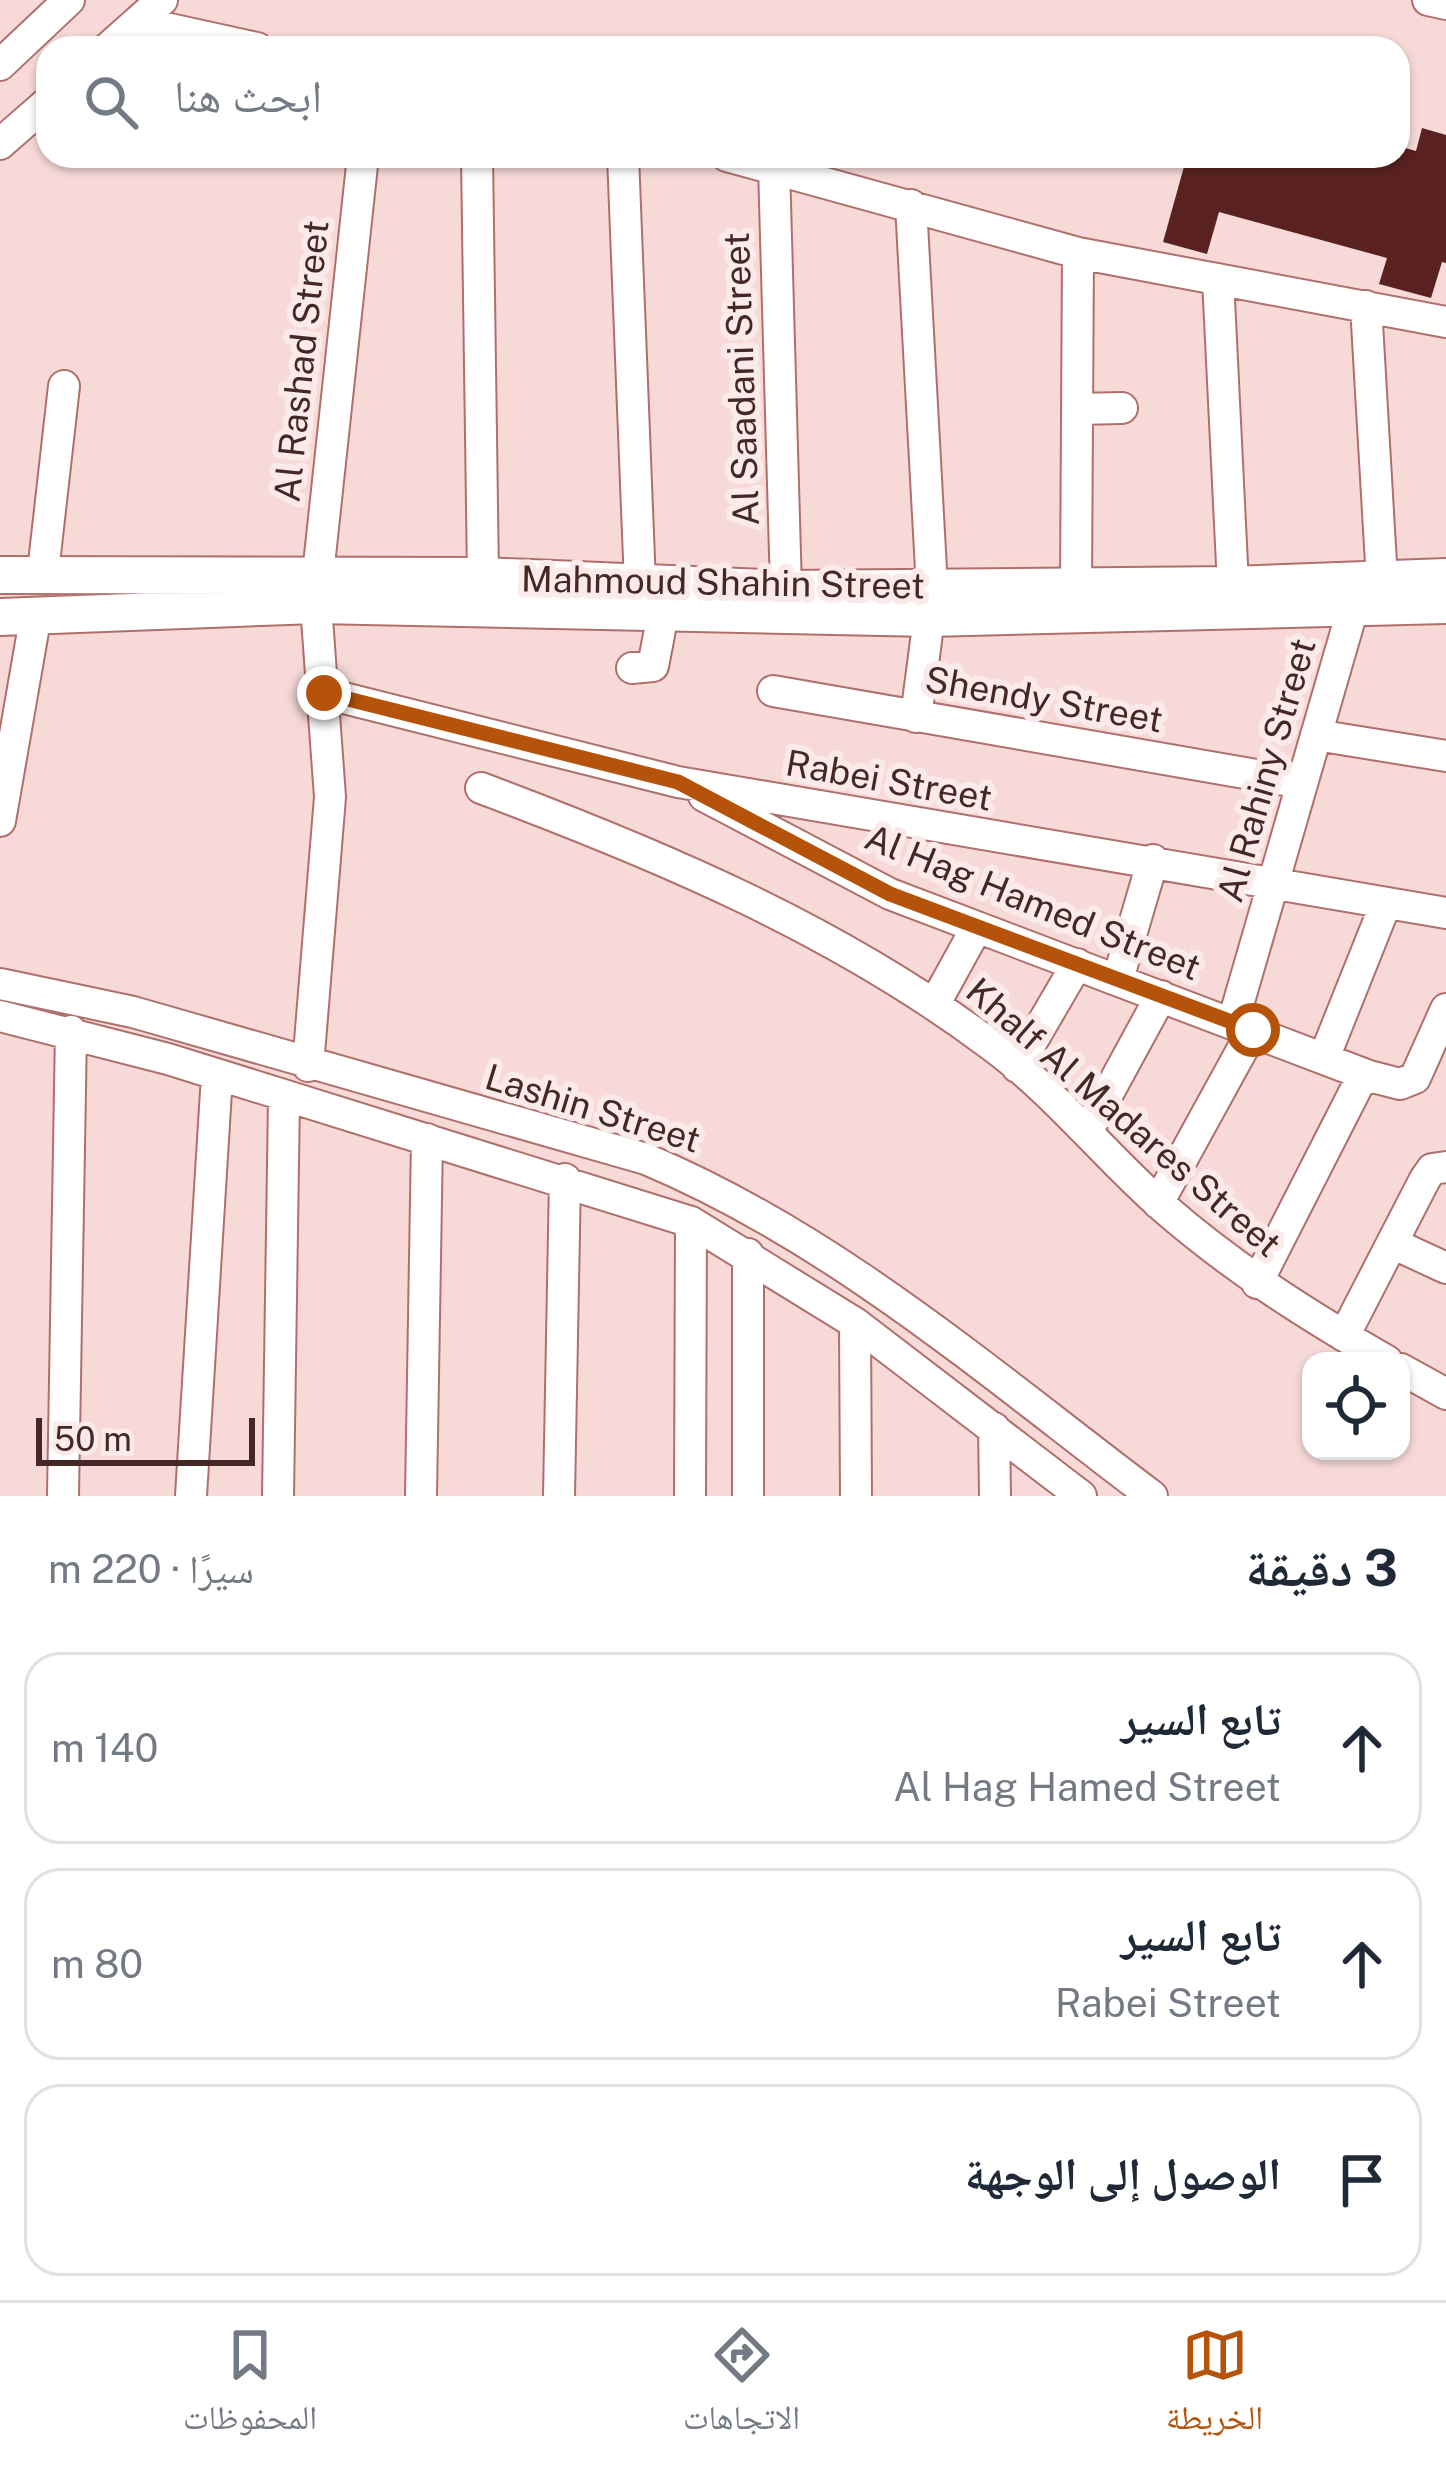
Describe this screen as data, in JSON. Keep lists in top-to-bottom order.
{
  "streets": {
    "main road": ["Mahmoud Shahin Street"],
    "street": [
      "Al Rashad Street",
      "Al Saadani Street",
      "Shendy Street",
      "Al Rahiny Street",
      "Rabei Street",
      "Al Hag Hamed Street",
      "Lashin Street",
      "Khalf Al Madares Street"
    ]
  },
  "crossings": [
    ["Al Rashad Street", "Mahmoud Shahin Street"],
    ["Al Rashad Street", "Rabei Street"],
    ["Al Rashad Street", "Lashin Street"],
    ["Al Saadani Street", "Mahmoud Shahin Street"],
    ["Mahmoud Shahin Street", "Al Rahiny Street"],
    ["Shendy Street", "Al Rahiny Street"],
    ["Al Rahiny Street", "Rabei Street"],
    ["Al Rahiny Street", "Al Hag Hamed Street"],
    ["Al Rahiny Street", "Khalf Al Madares Street"],
    ["Rabei Street", "Al Hag Hamed Street"]
  ],
  "scale_bar": "50 m",
  "page": {
    "search": "ابحث هنا",
    "scale": "50 m",
    "heading": ["3 دقيقة", "سيرًا · 220 m"],
    "list": [
      ["تابع السير", "Al Hag Hamed Street", "140 m"],
      ["تابع السير", "Rabei Street", "80 m"],
      "الوصول إلى الوجهة"
    ],
    "nav": ["الخريطة", "الاتجاهات", "المحفوظات"]
  }
}
